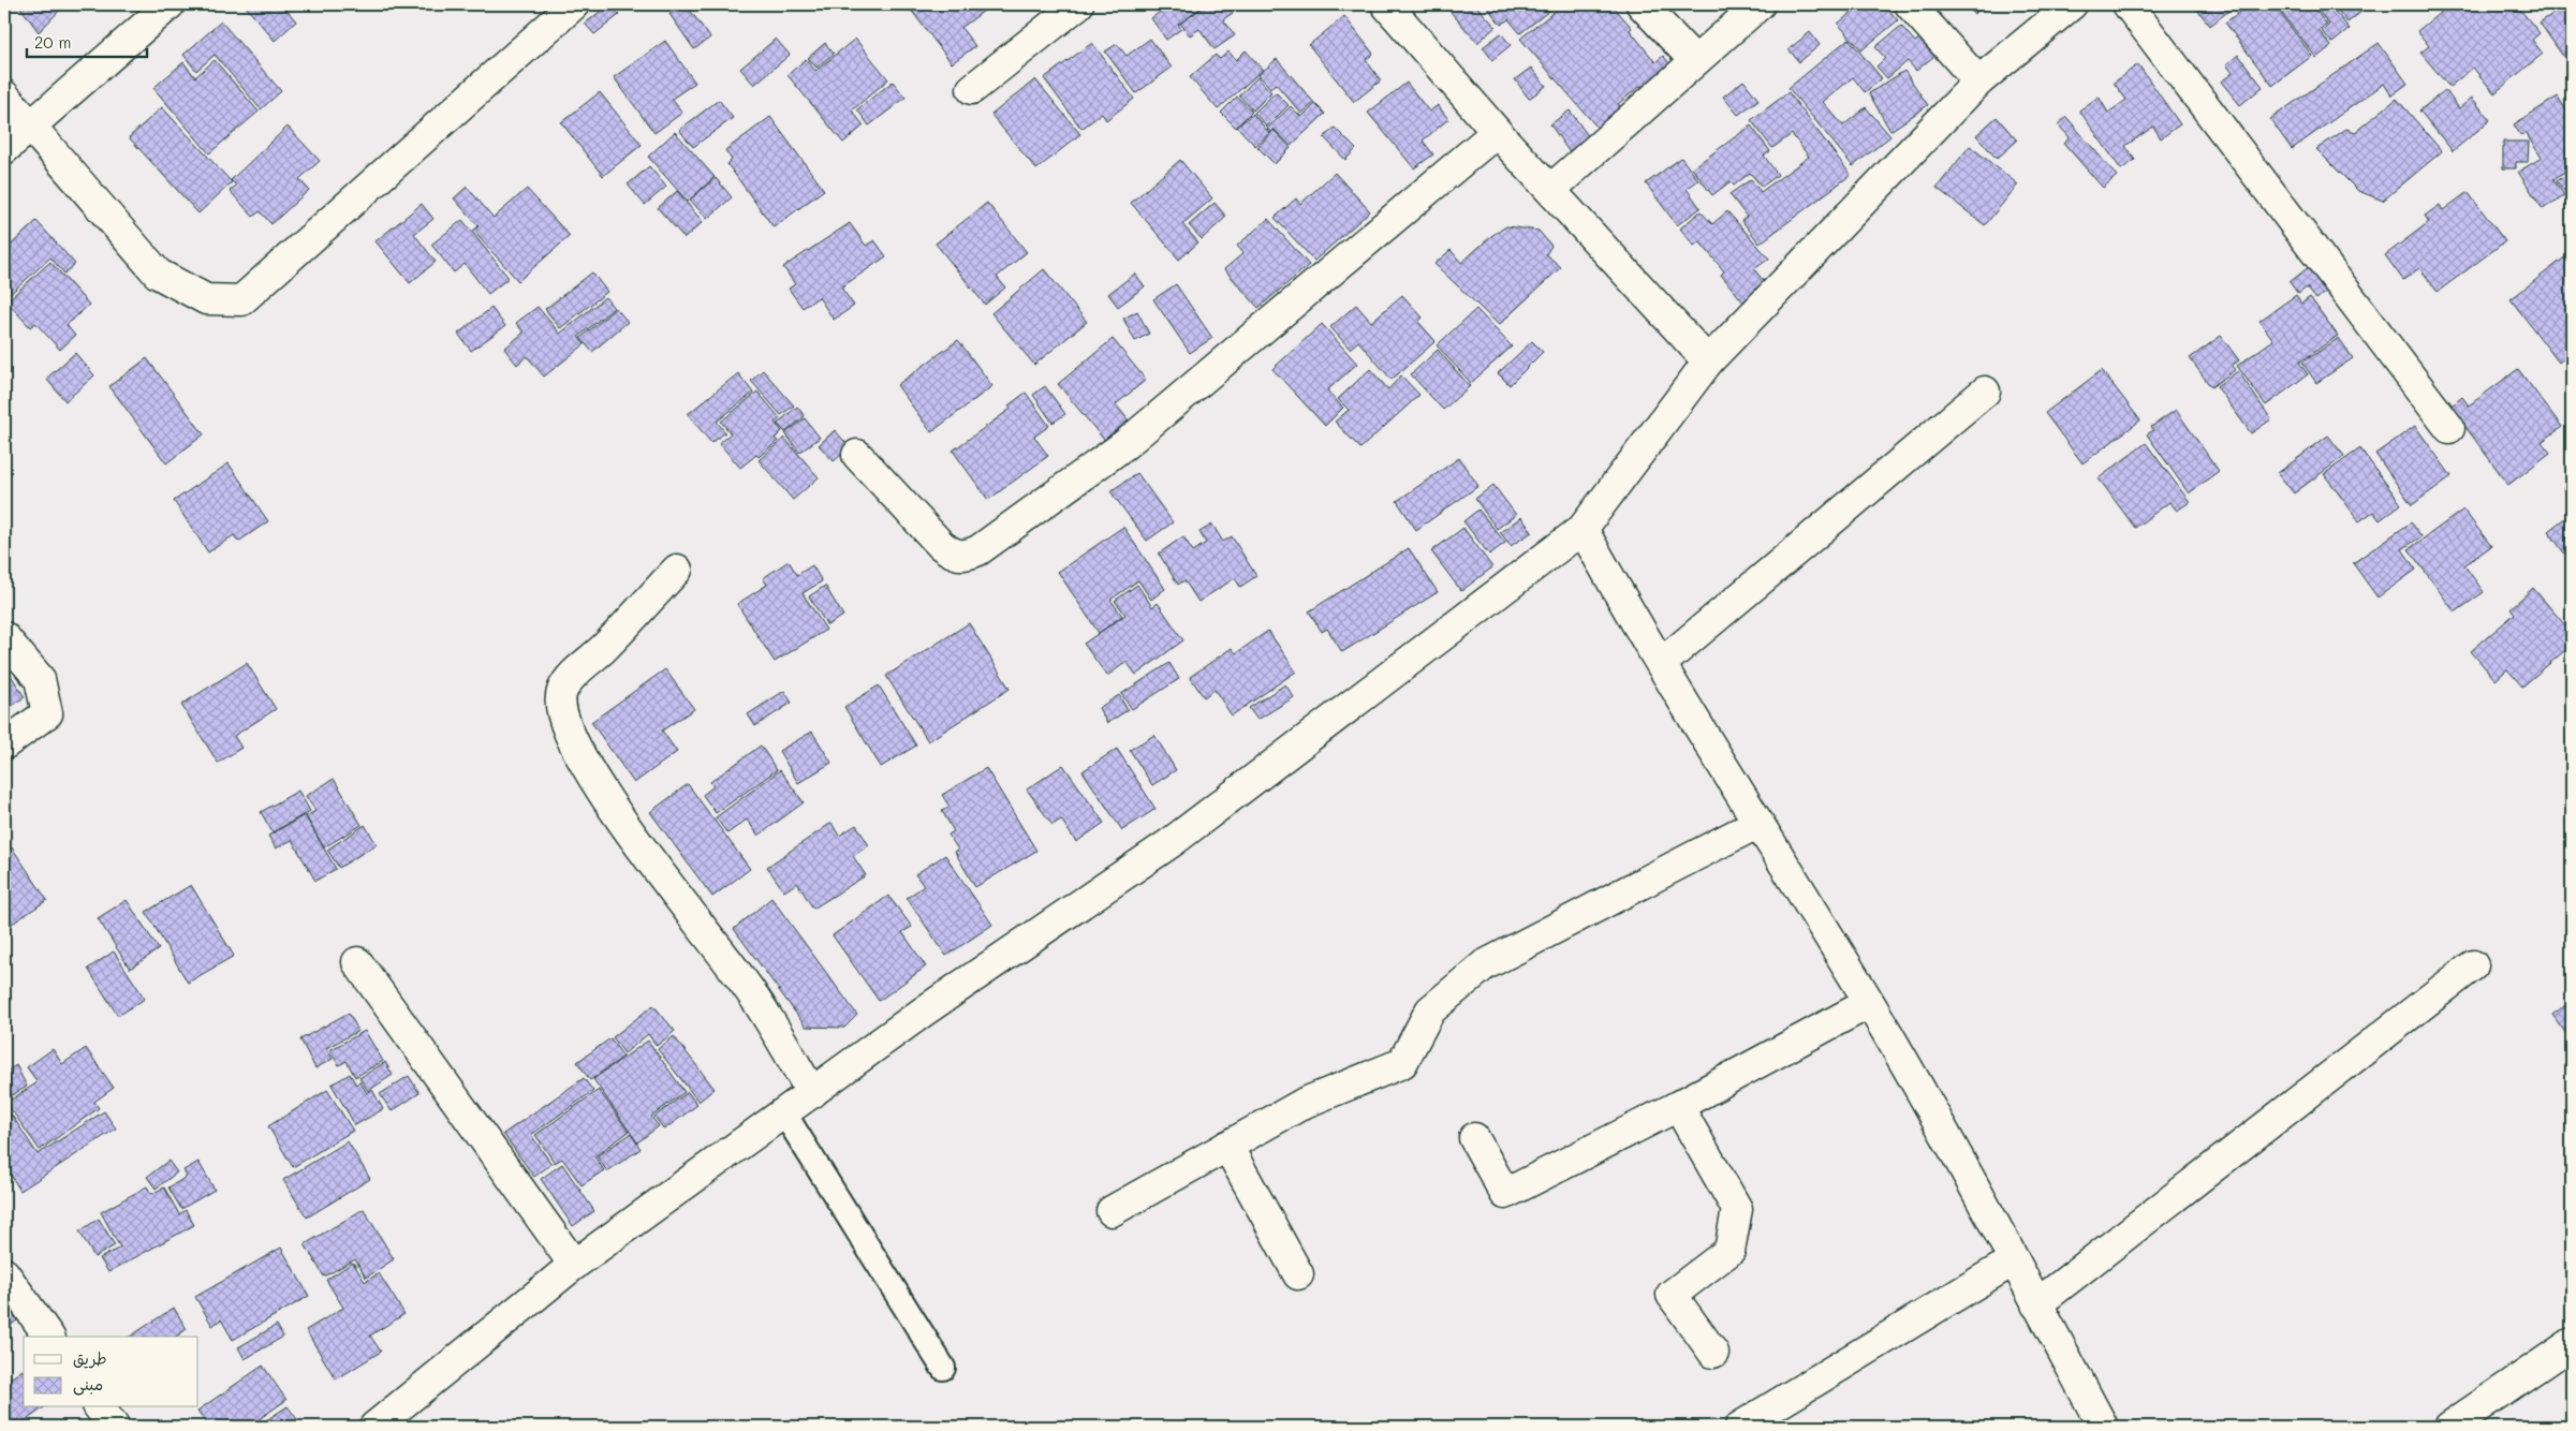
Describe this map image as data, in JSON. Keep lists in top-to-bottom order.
{
  "legend": ["طريق", "مبنى"],
  "scale_bar": "20 m"
}
